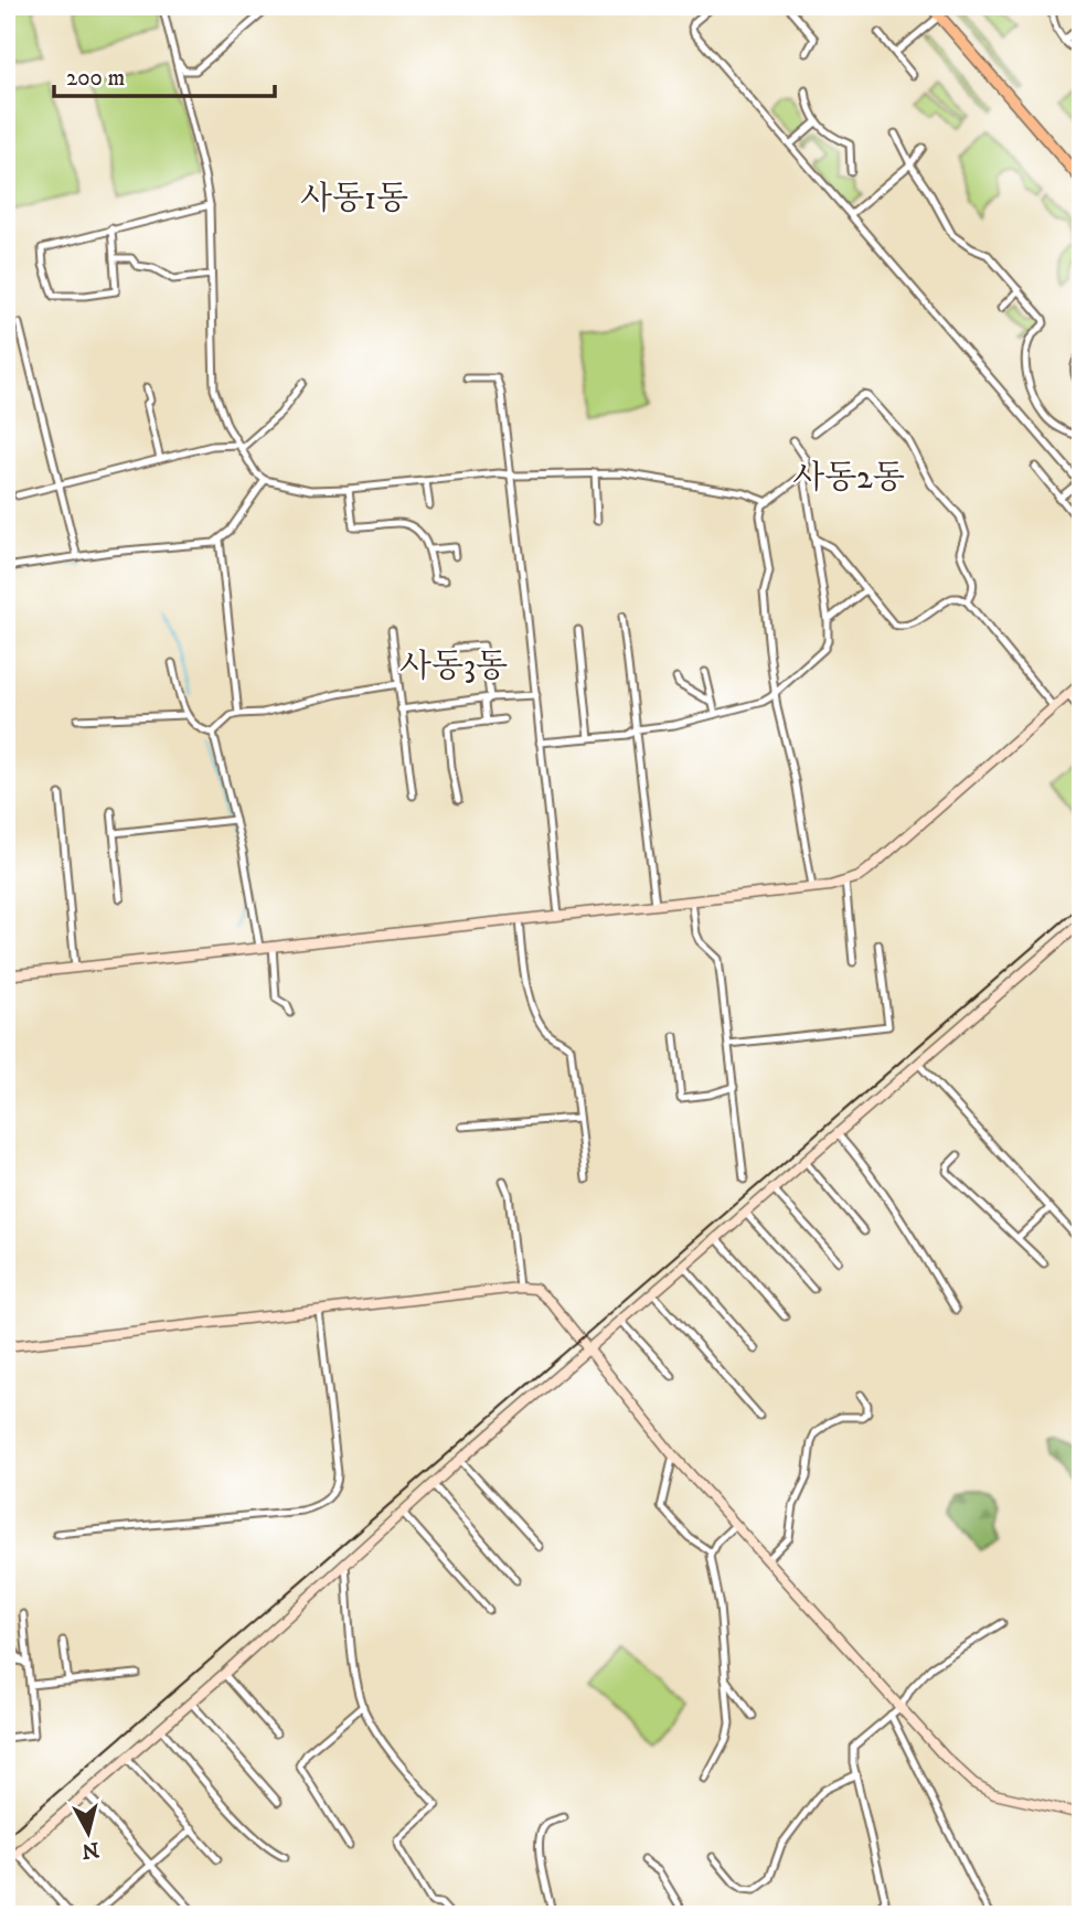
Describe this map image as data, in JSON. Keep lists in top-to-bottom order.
{
  "districts": ["사동1동", "사동2동", "사동3동"],
  "scale_bar": "200 m",
  "north": "bottom"
}
